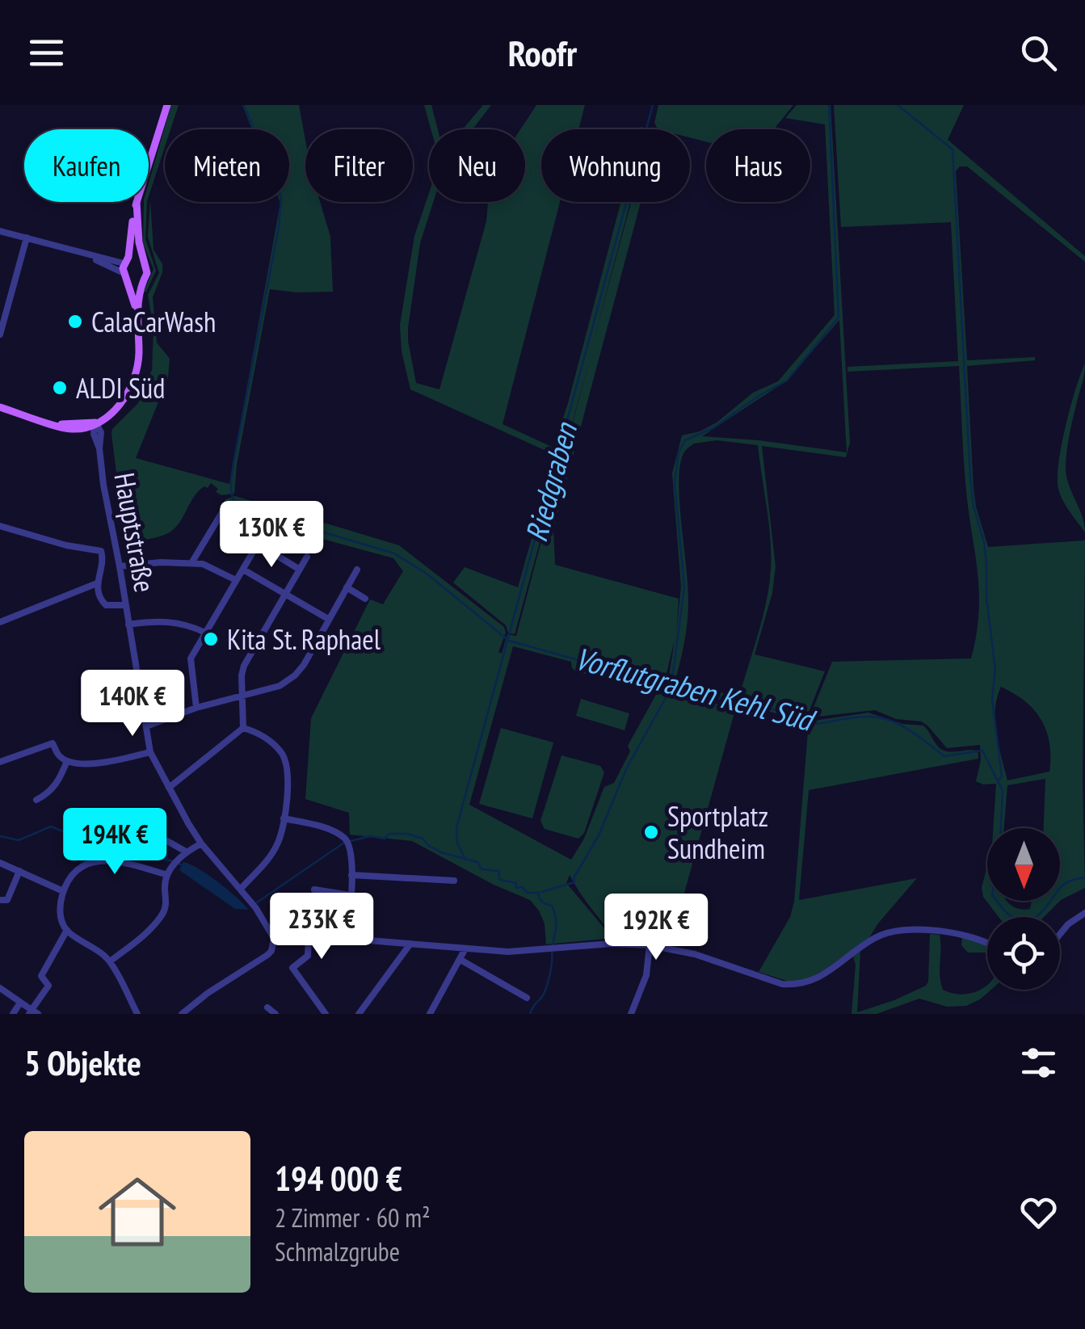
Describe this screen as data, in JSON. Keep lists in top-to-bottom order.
{
  "streets": {
    "street": ["Hauptstraße"]
  },
  "water": ["Riedgraben", "Vorflutgraben Kehl Süd"],
  "places": [
    "CalaCarWash",
    "ALDI Süd",
    "Kita St. Raphael",
    "Sportplatz Sundheim"
  ],
  "north": "bottom",
  "page": {
    "header": "Roofr",
    "chip": [
      "Kaufen",
      "Mieten",
      "Filter",
      "Neu",
      "Wohnung",
      "Haus"
    ],
    "price": [
      "130K €",
      "140K €",
      "194K €",
      "233K €",
      "192K €"
    ],
    "heading": "5 Objekte",
    "list": [
      {
        "name": "194 000 €",
        "note": "2 Zimmer · 60 m² · Schmalzgrube"
      }
    ]
  }
}
